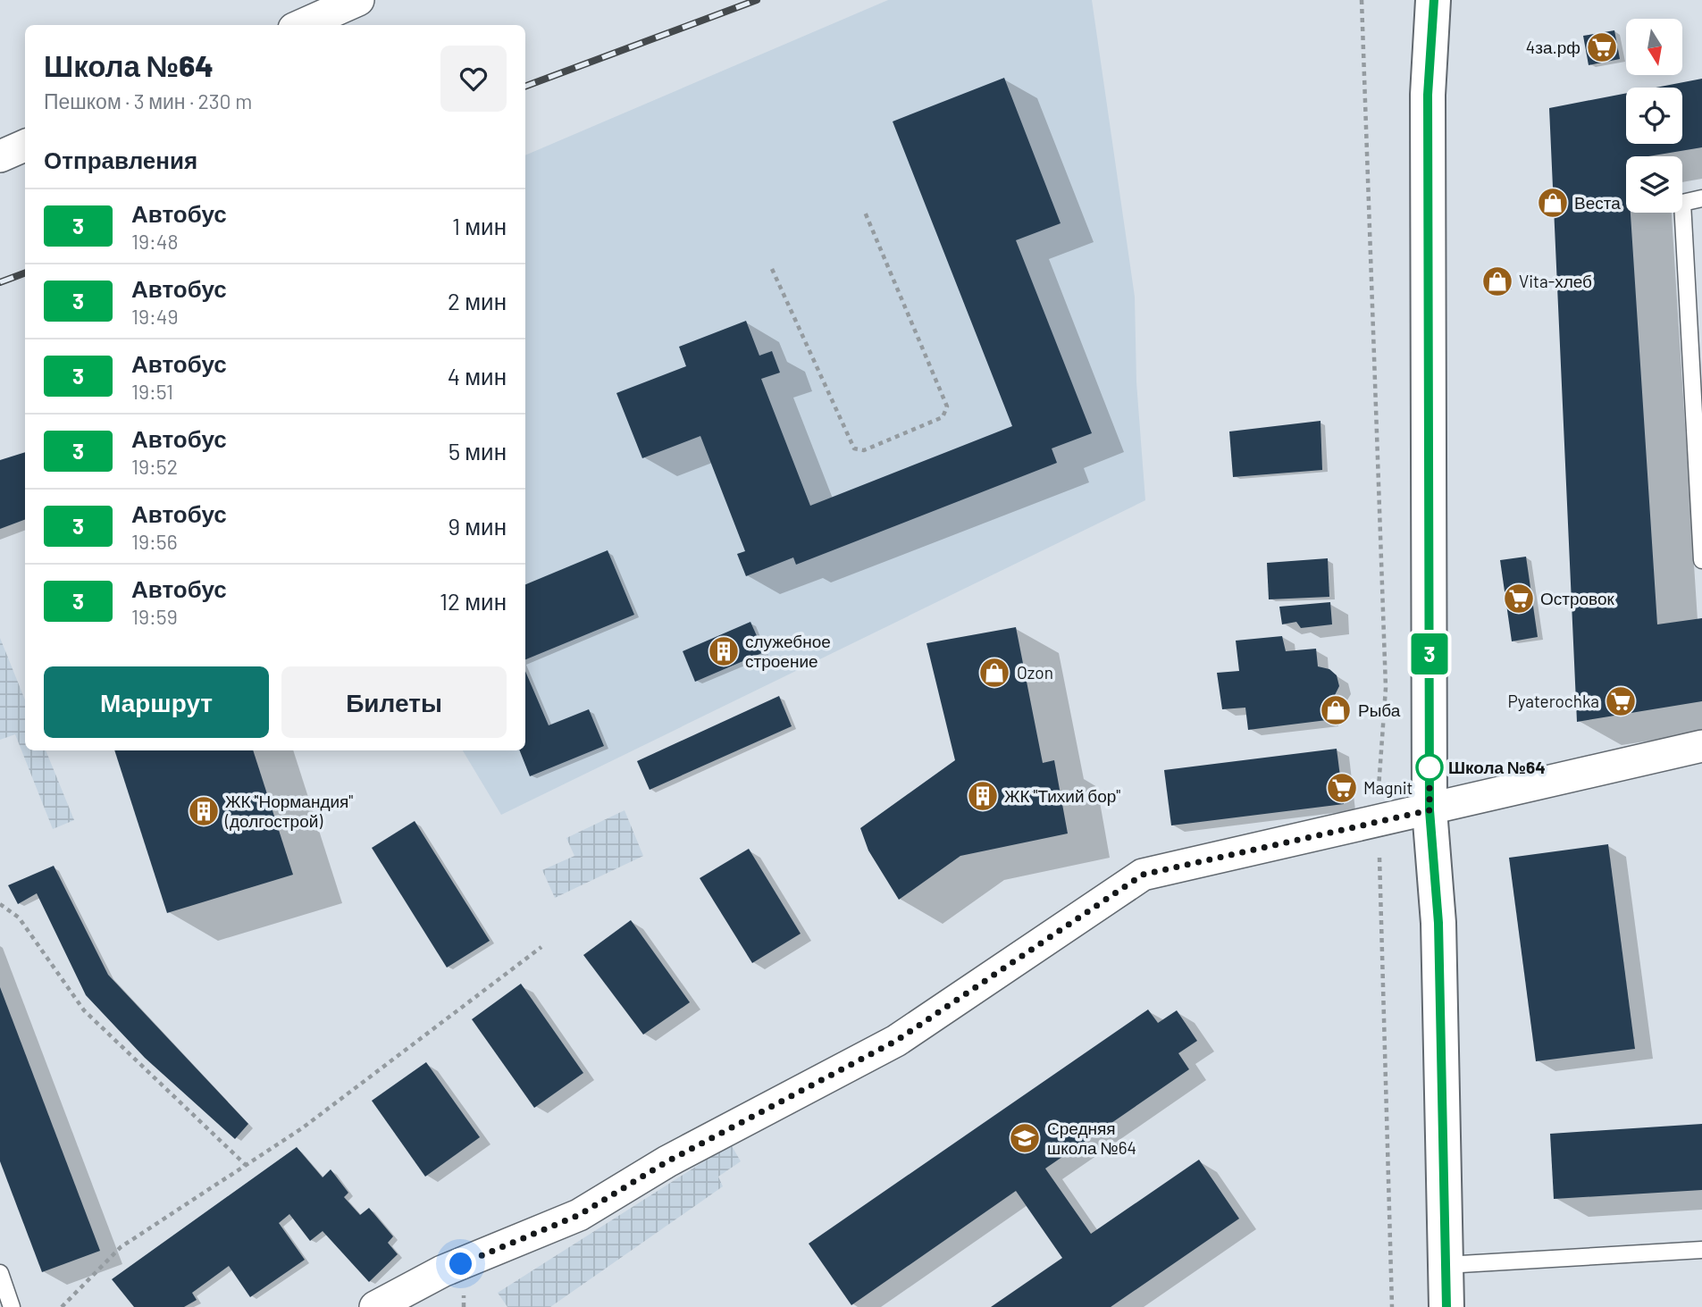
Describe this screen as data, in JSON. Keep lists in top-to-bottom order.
{
  "places": {
    "supermarket": [
      "4за.рф",
      "Островок",
      "Pyaterochka",
      "Magnit"
    ],
    "shop": [
      "Веста",
      "Vita-хлеб",
      "Ozon",
      "Рыба"
    ],
    "building": ["служебное строение", "ЖК \"Тихий бор\"", "ЖК \"Нормандия\" (долгострой)"],
    "other": ["Школа №64"],
    "school or university": ["Средняя школа №64"]
  },
  "lines": ["bus line 3"],
  "north": "bottom",
  "page": {
    "on_map": "3",
    "heading": [
      ["Школа №64", "Пешком · 3 мин · 230 m"],
      "Отправления"
    ],
    "list": [
      {
        "mark": "3",
        "name": "Автобус",
        "note": "19:48",
        "value": "1 мин"
      },
      {
        "mark": "3",
        "name": "Автобус",
        "note": "19:49",
        "value": "2 мин"
      },
      {
        "mark": "3",
        "name": "Автобус",
        "note": "19:51",
        "value": "4 мин"
      },
      {
        "mark": "3",
        "name": "Автобус",
        "note": "19:52",
        "value": "5 мин"
      },
      {
        "mark": "3",
        "name": "Автобус",
        "note": "19:56",
        "value": "9 мин"
      },
      {
        "mark": "3",
        "name": "Автобус",
        "note": "19:59",
        "value": "12 мин"
      }
    ],
    "buttons": ["Маршрут", "Билеты"]
  }
}
